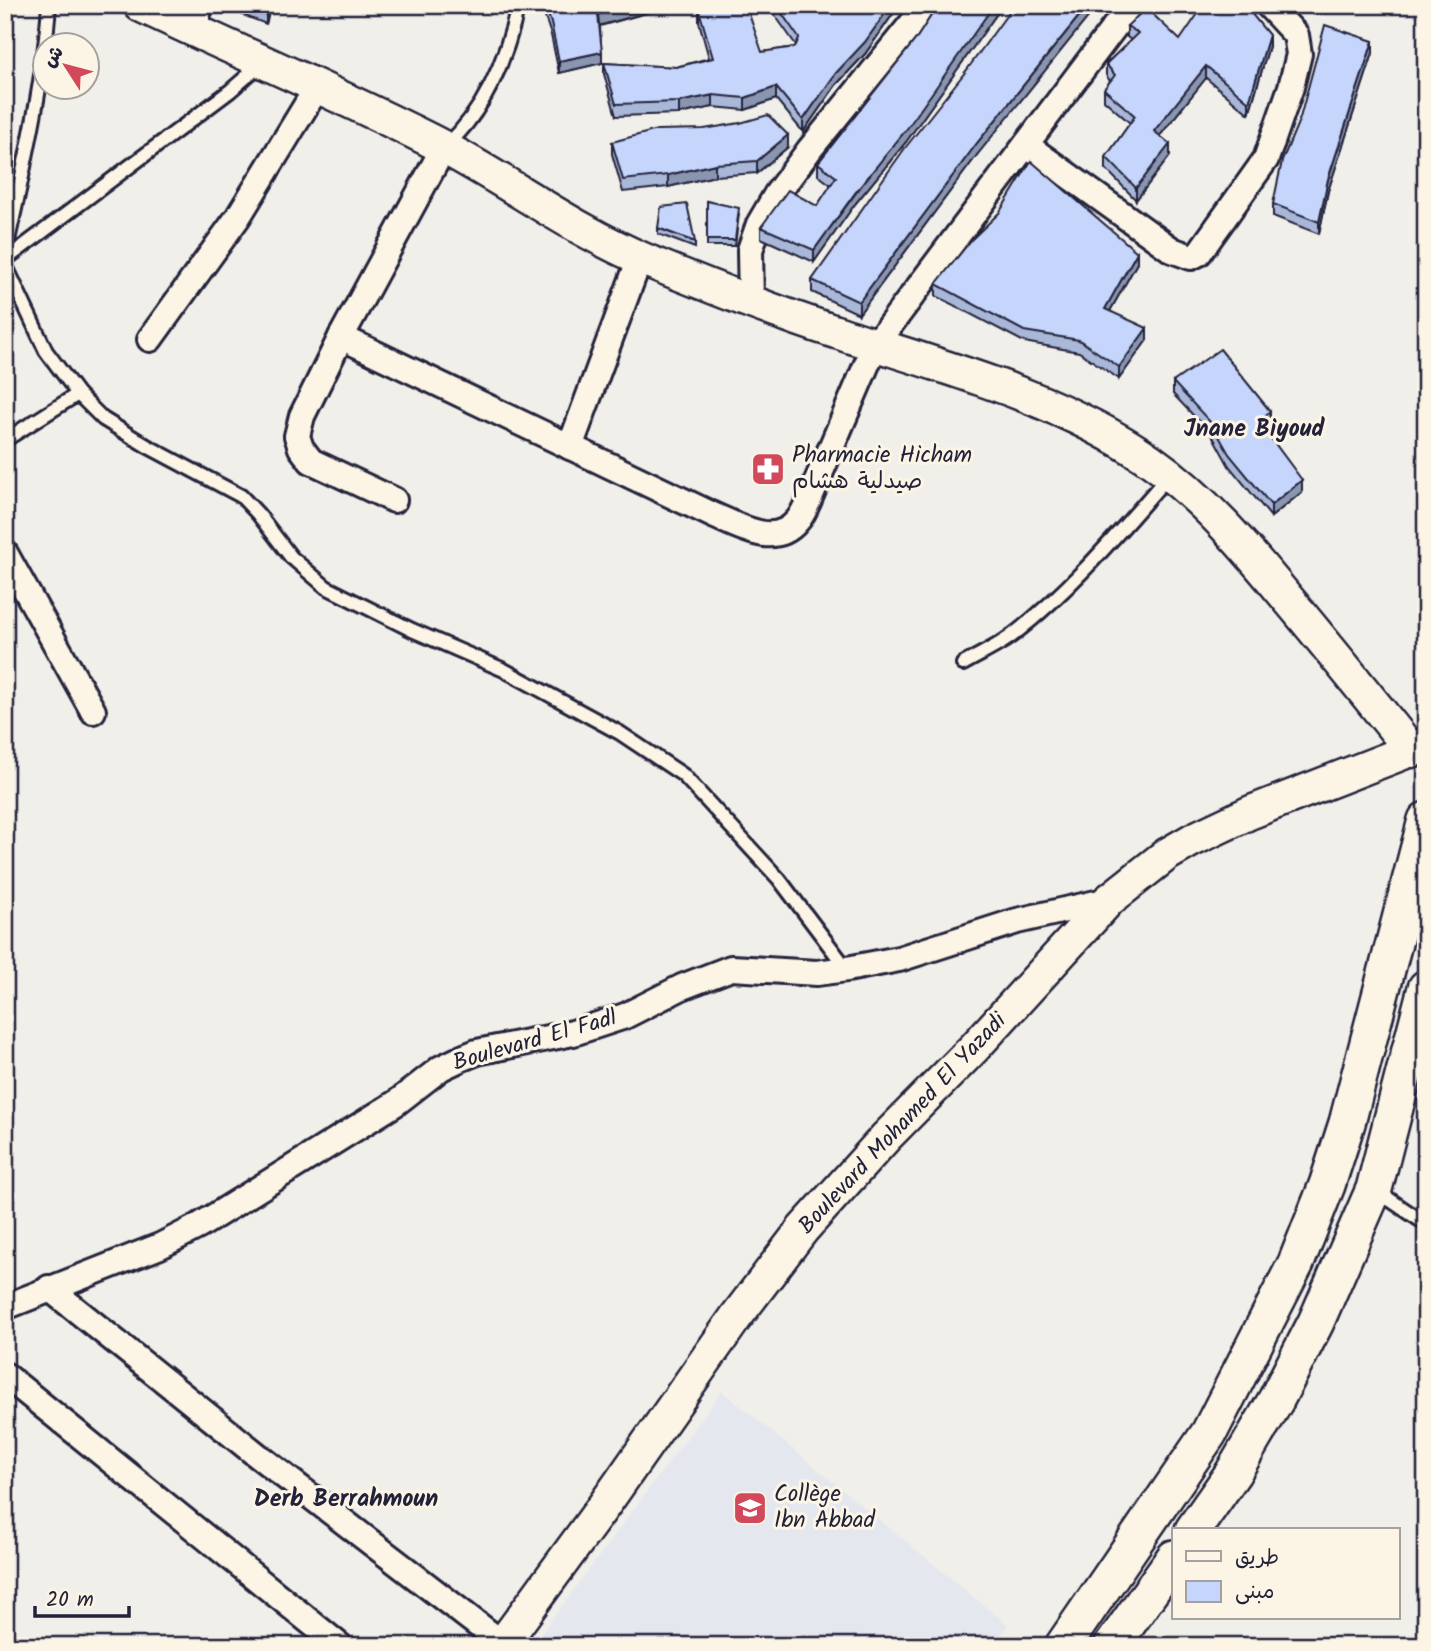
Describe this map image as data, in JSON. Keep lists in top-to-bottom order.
{
  "streets": {
    "street": ["Boulevard El Fadl", "Boulevard Mohamed El Yazadi"]
  },
  "crossings": [
    ["Boulevard El Fadl", "Boulevard Mohamed El Yazadi"]
  ],
  "districts": ["Jnane Biyoud", "Derb Berrahmoun"],
  "places": {
    "pharmacy": ["Pharmacie Hicham صيدلية هشام"],
    "school or university": ["Collège Ibn Abbad"]
  },
  "legend": ["طريق", "مبنى"],
  "scale_bar": "20 m",
  "north": "top left"
}
